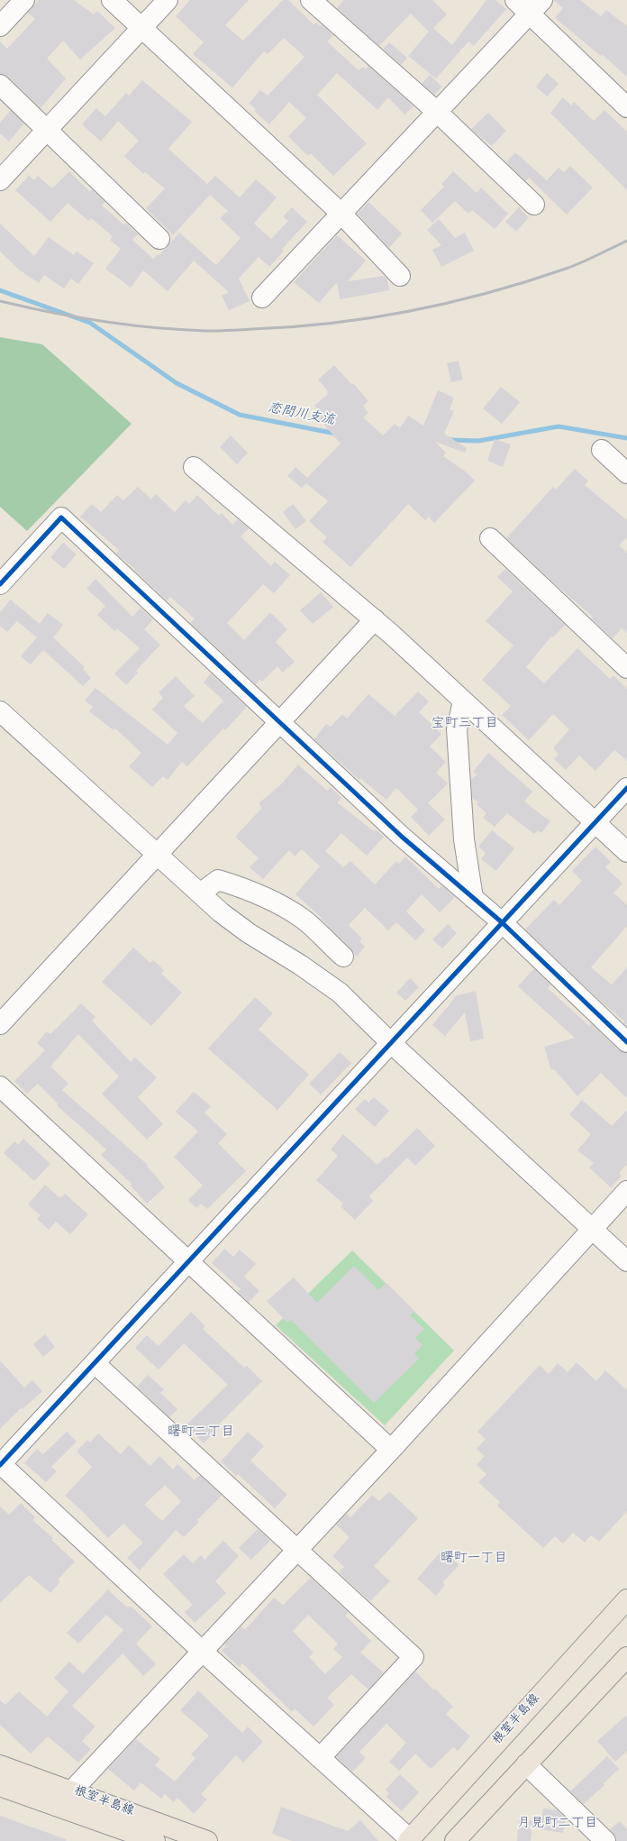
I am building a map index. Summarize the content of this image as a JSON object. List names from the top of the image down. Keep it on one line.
{"streets":{"main road":["根室半島線"]},"districts":["宝町三丁目","曙町二丁目","曙町一丁目","月見町二丁目"],"water":["恋問川支流"]}
